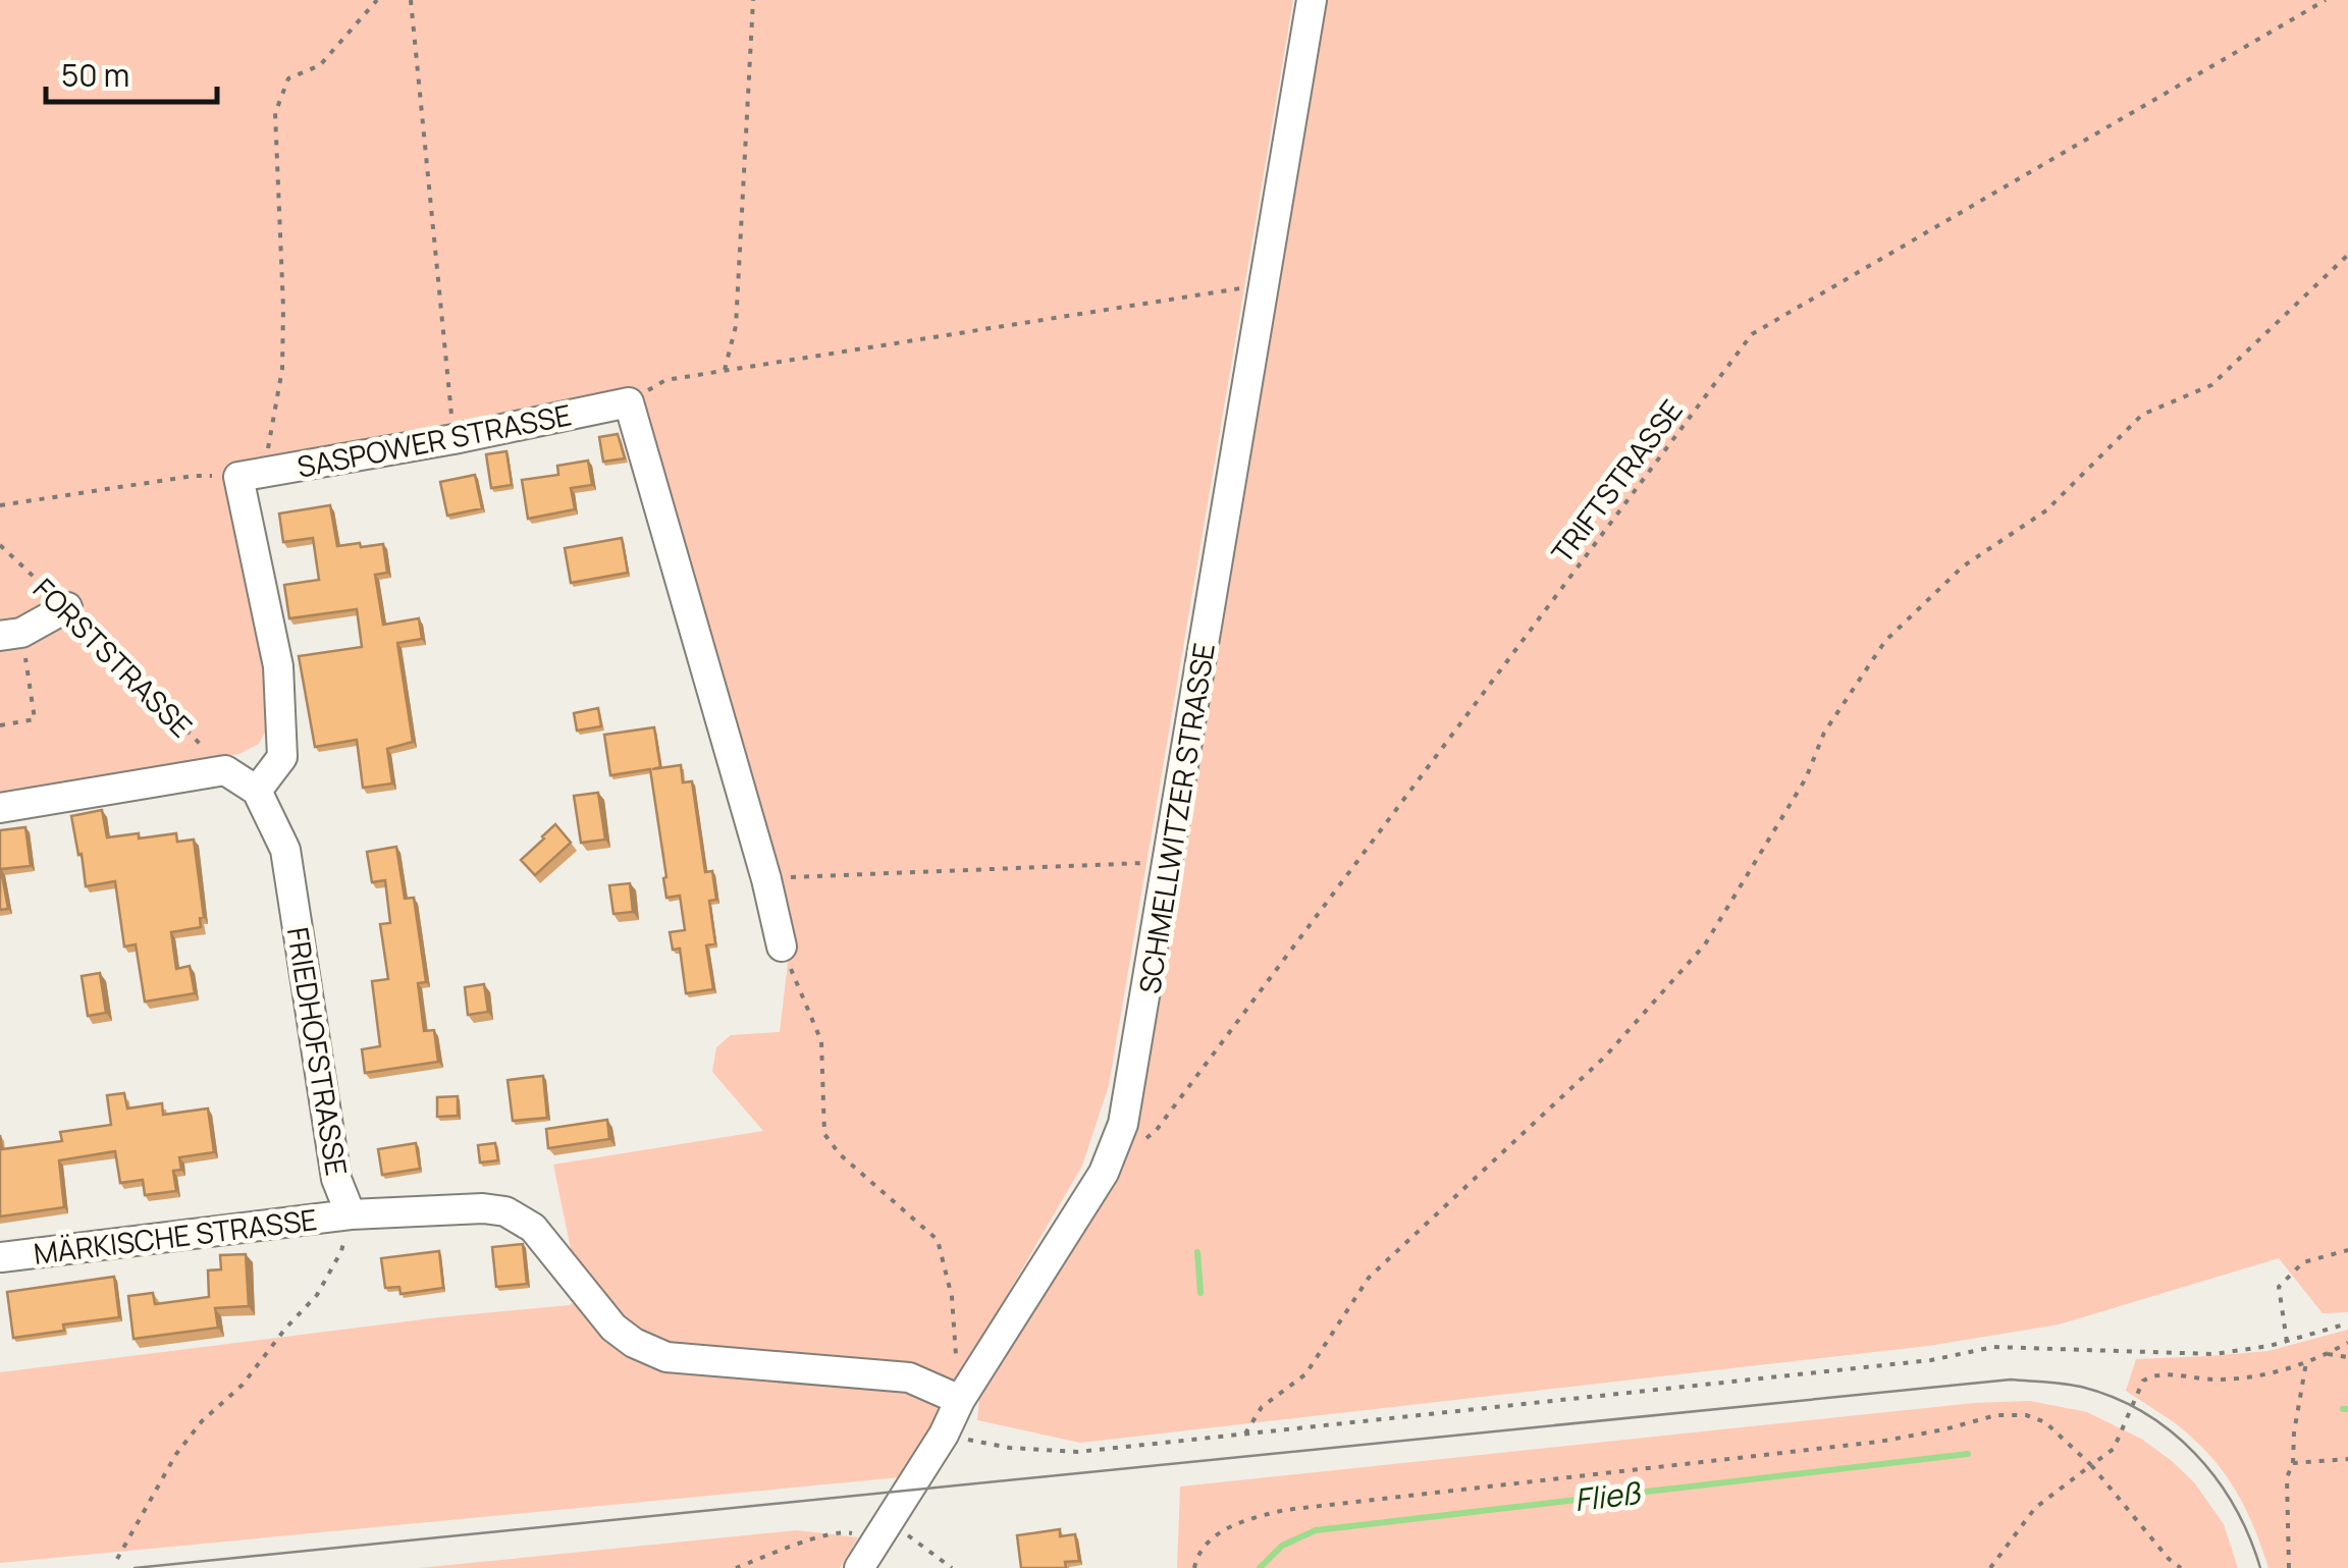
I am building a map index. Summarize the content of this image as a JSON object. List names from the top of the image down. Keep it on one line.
{"streets":{"street":["SASPOWER STRASSE","FORSTSTRASSE","SCHMELLWITZER STRASSE","FRIEDHOFSTRASSE","MÄRKISCHE STRASSE"],"path":["TRIFTSTRASSE"]},"crossings":[["SCHMELLWITZER STRASSE","FRIEDHOFSTRASSE"],["FRIEDHOFSTRASSE","MÄRKISCHE STRASSE"]],"water":["Fließ"],"scale_bar":"50 m"}
